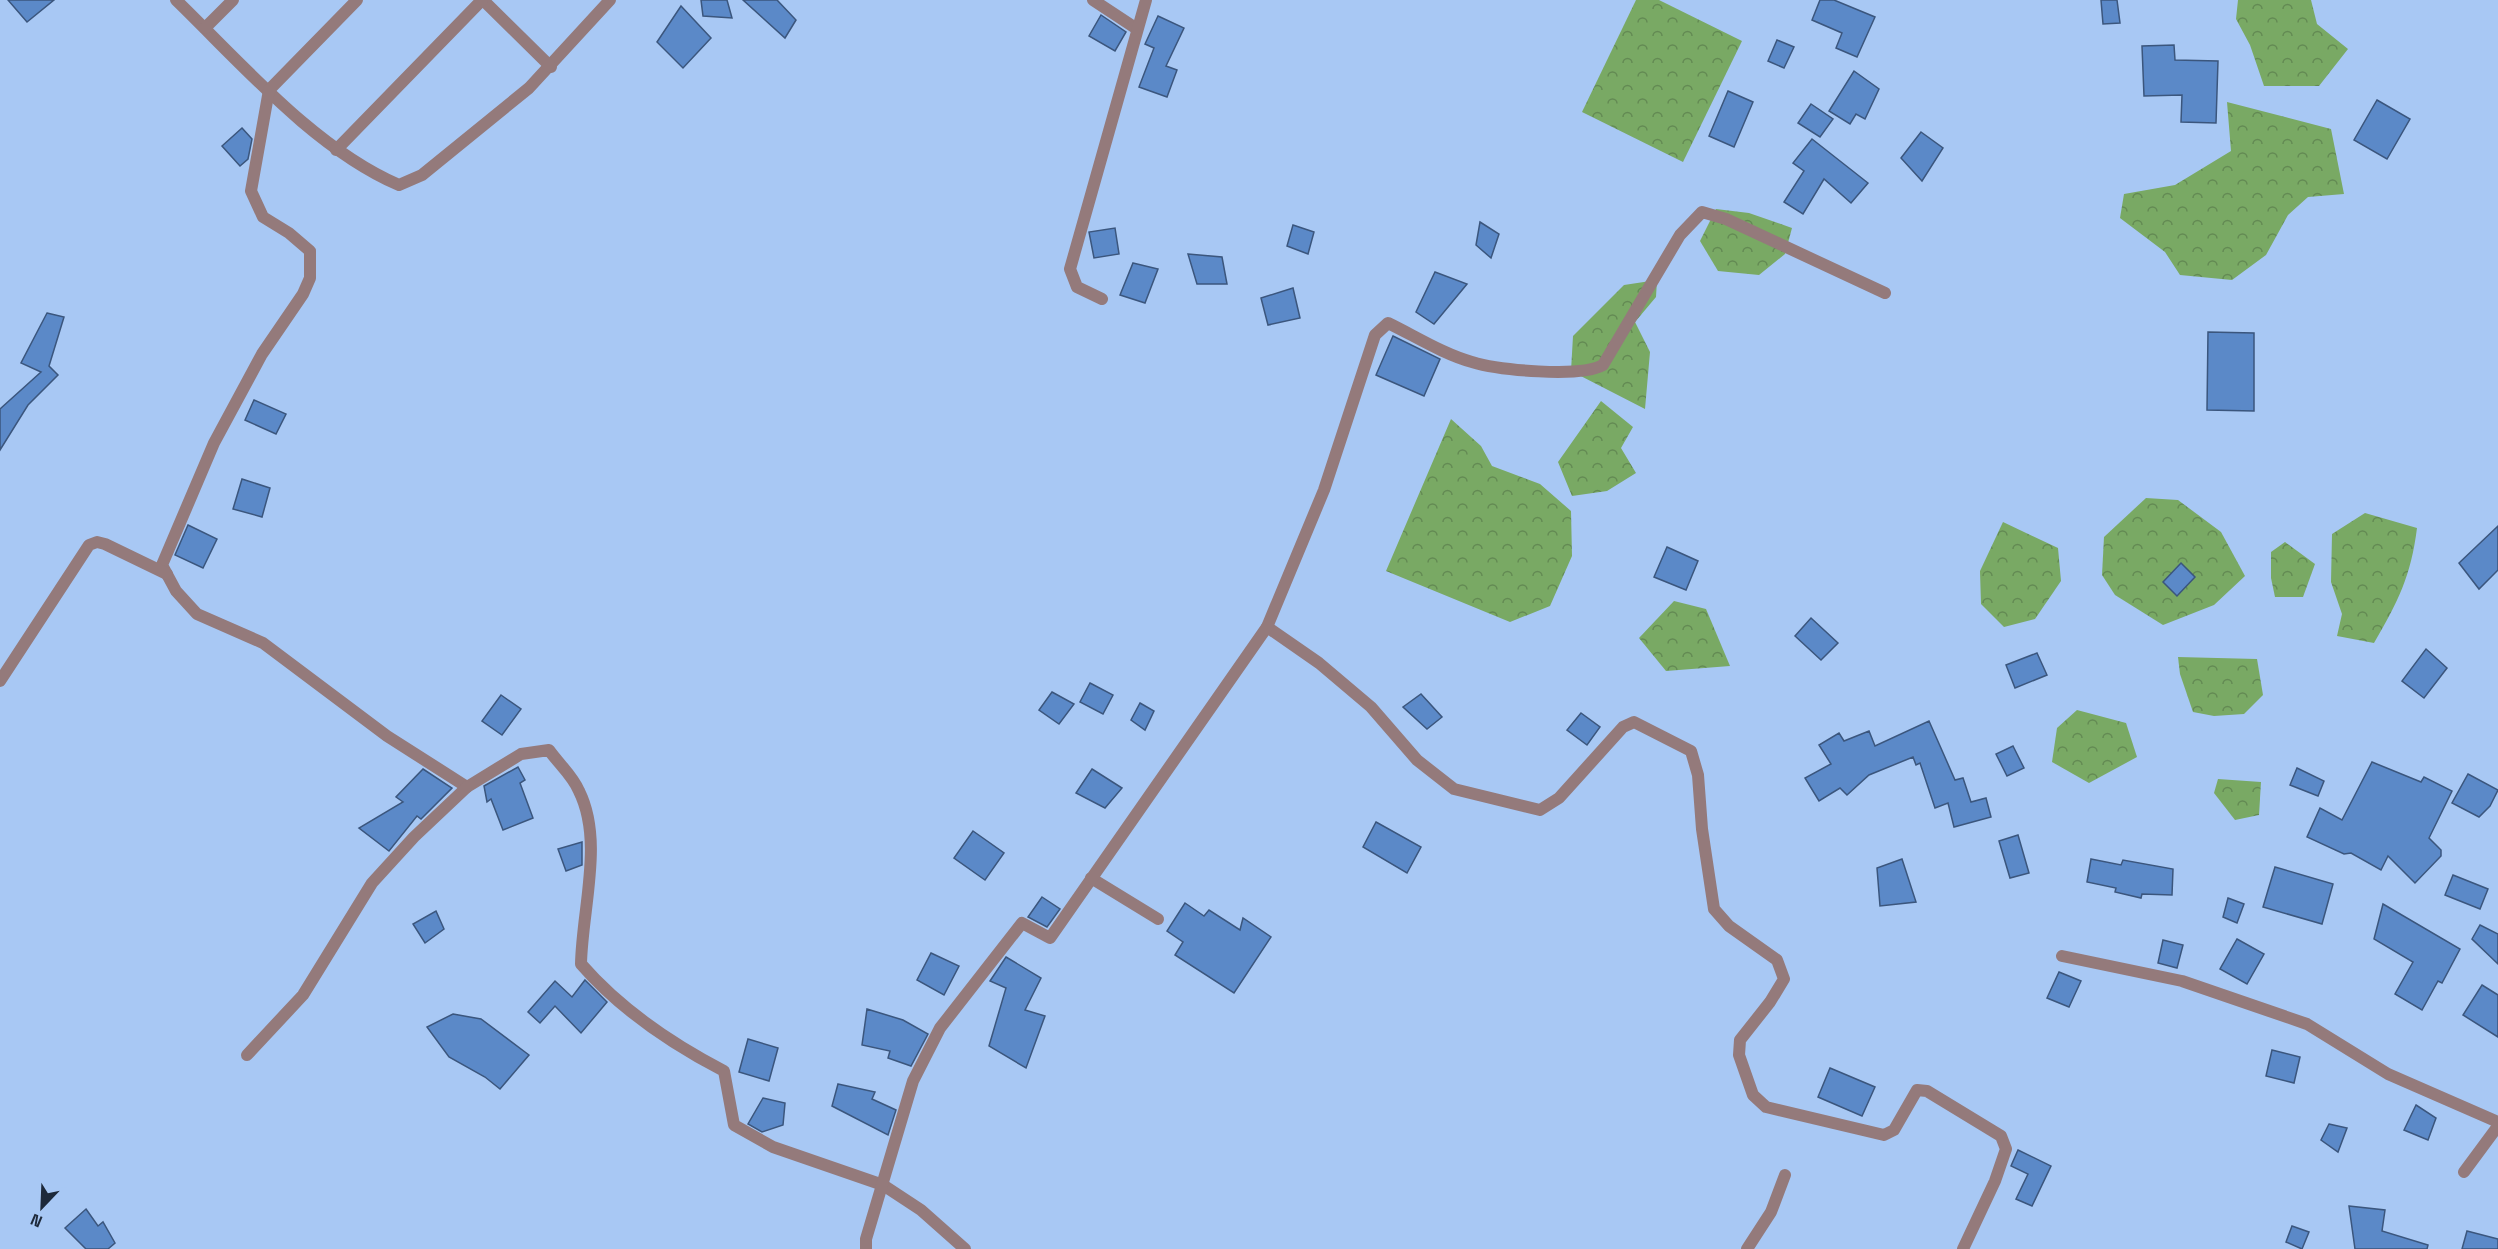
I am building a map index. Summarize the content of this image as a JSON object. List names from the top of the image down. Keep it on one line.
{"north":"bottom left"}
